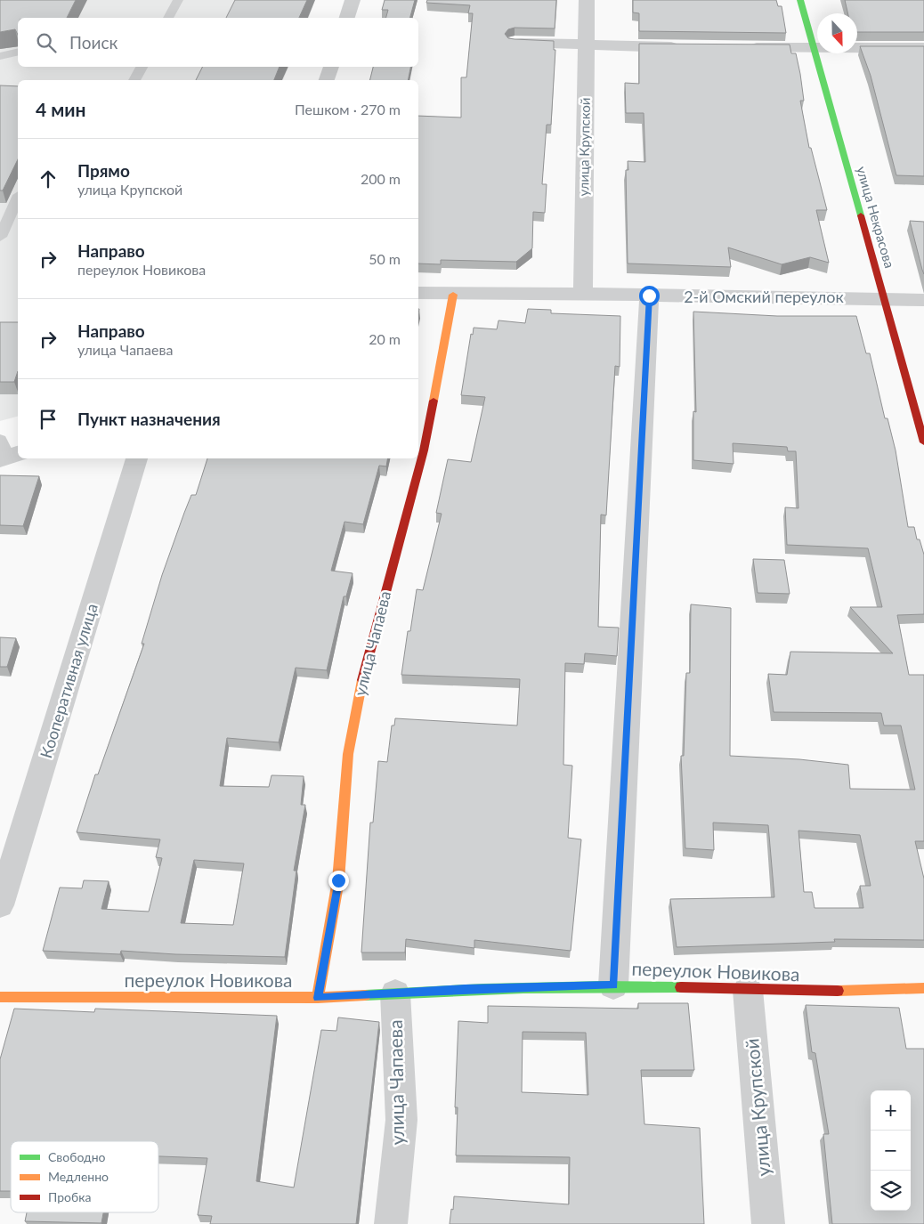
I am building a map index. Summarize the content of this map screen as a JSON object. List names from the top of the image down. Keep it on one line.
{"streets":{"street":["улица Крупской","улица Некрасова","2-й Омский переулок","улица Чапаева","Кооперативная улица","переулок Новикова"]},"crossings":[["улица Крупской","2-й Омский переулок"],["улица Крупской","переулок Новикова"],["улица Некрасова","2-й Омский переулок"],["2-й Омский переулок","улица Чапаева"],["улица Чапаева","переулок Новикова"]],"legend":["Свободно","Медленно","Пробка"],"north":"bottom","page":{"search":"Поиск","heading":["4 мин","Пешком · 270 m"],"list":[["Прямо","улица Крупской","200 m"],["Направо","переулок Новикова","50 m"],["Направо","улица Чапаева","20 m"],"Пункт назначения"],"map_buttons":["+","−"]}}
